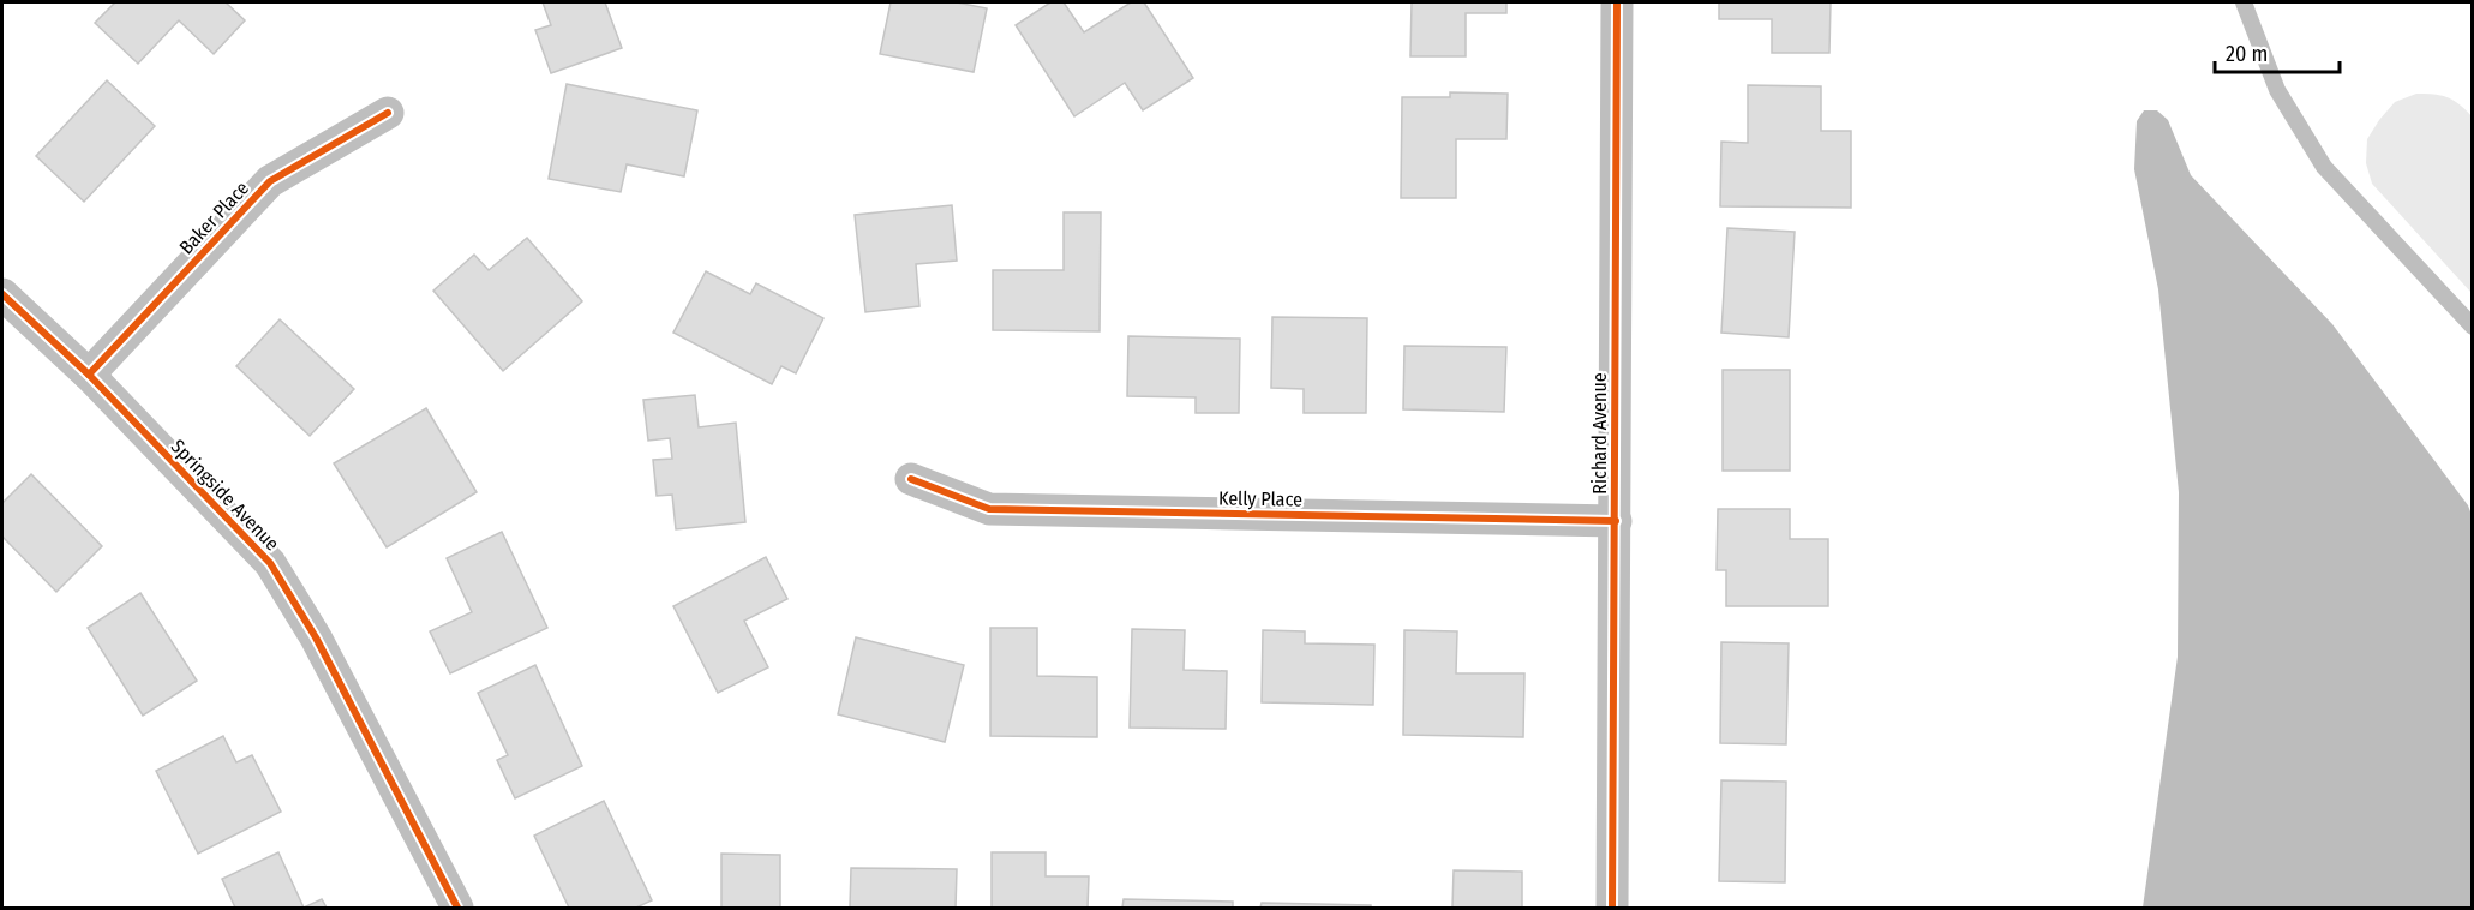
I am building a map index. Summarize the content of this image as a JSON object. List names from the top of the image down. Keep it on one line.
{"streets":{"street":["Baker Place","Richard Avenue","Springside Avenue","Kelly Place"]},"crossings":[["Baker Place","Springside Avenue"],["Richard Avenue","Kelly Place"]],"scale_bar":"20 m"}
